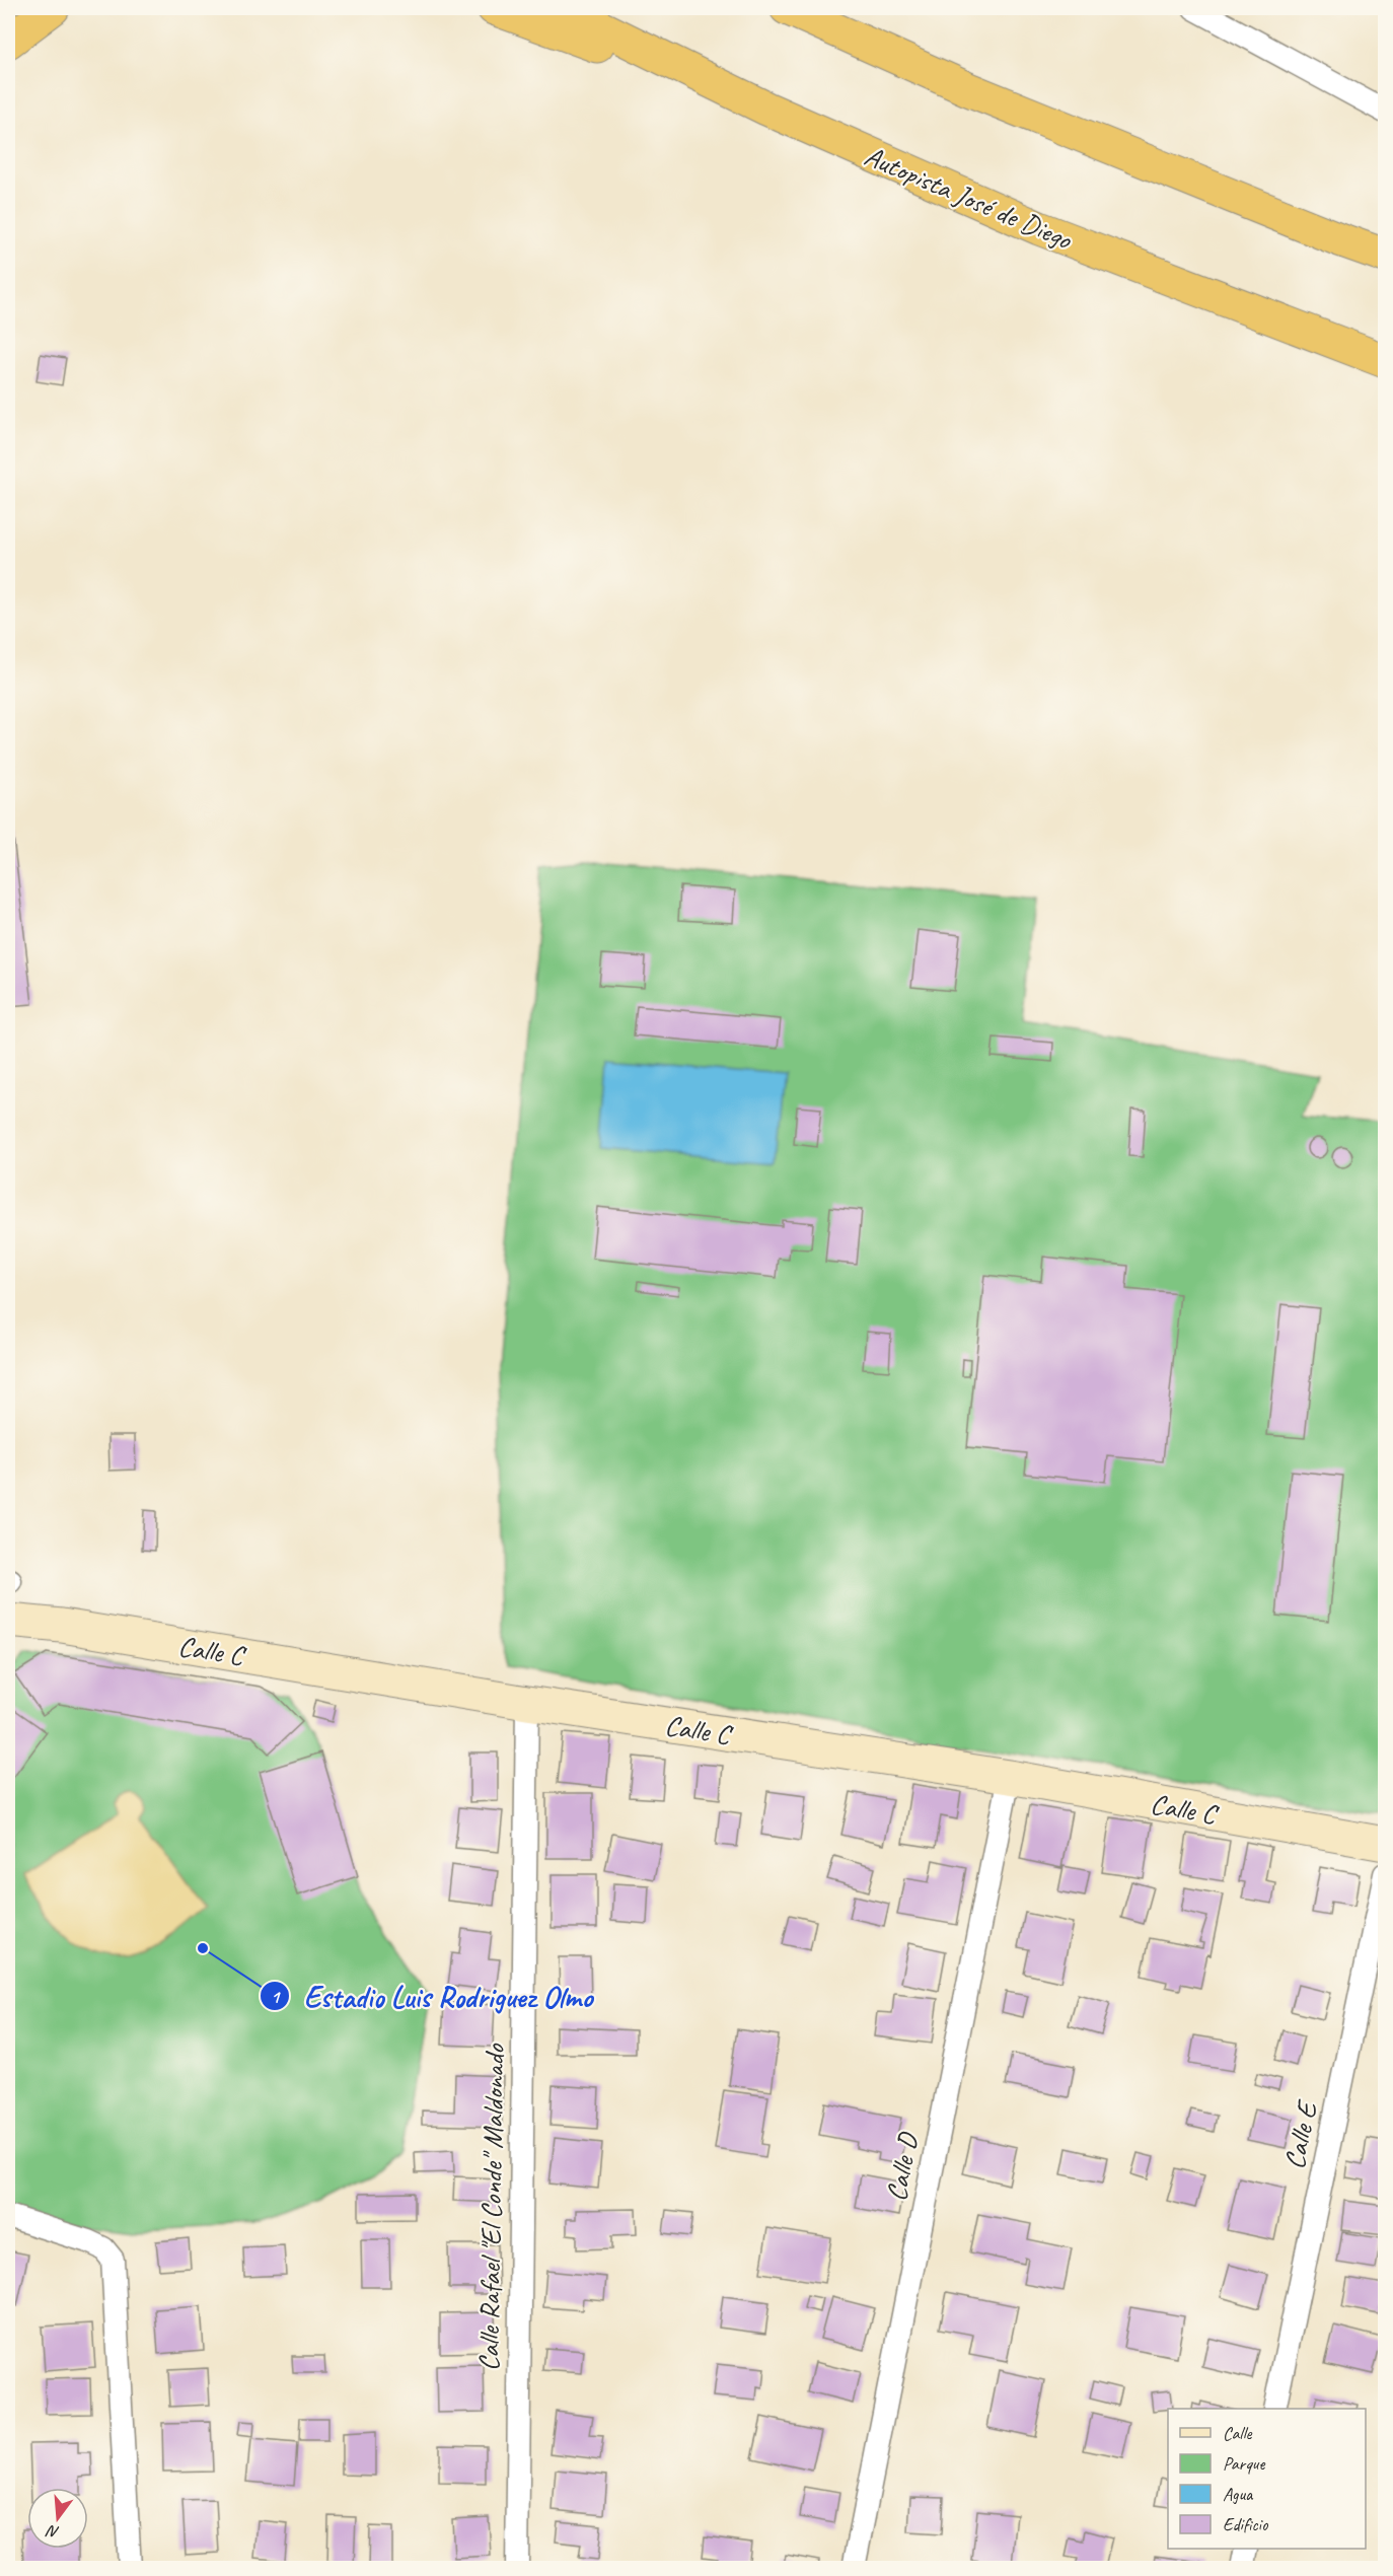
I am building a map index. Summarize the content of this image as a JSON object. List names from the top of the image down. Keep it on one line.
{"streets":{"highway":["Autopista José de Diego"],"street":["Calle C","Calle E","Calle D","Calle Rafael \"El Conde\" Maldonado"]},"crossings":[["Calle C","Calle D"],["Calle C","Calle Rafael \"El Conde\" Maldonado"]],"places":["Estadio Luis Rodriguez Olmo"],"legend":["Calle","Parque","Agua","Edificio"],"north":"bottom"}
